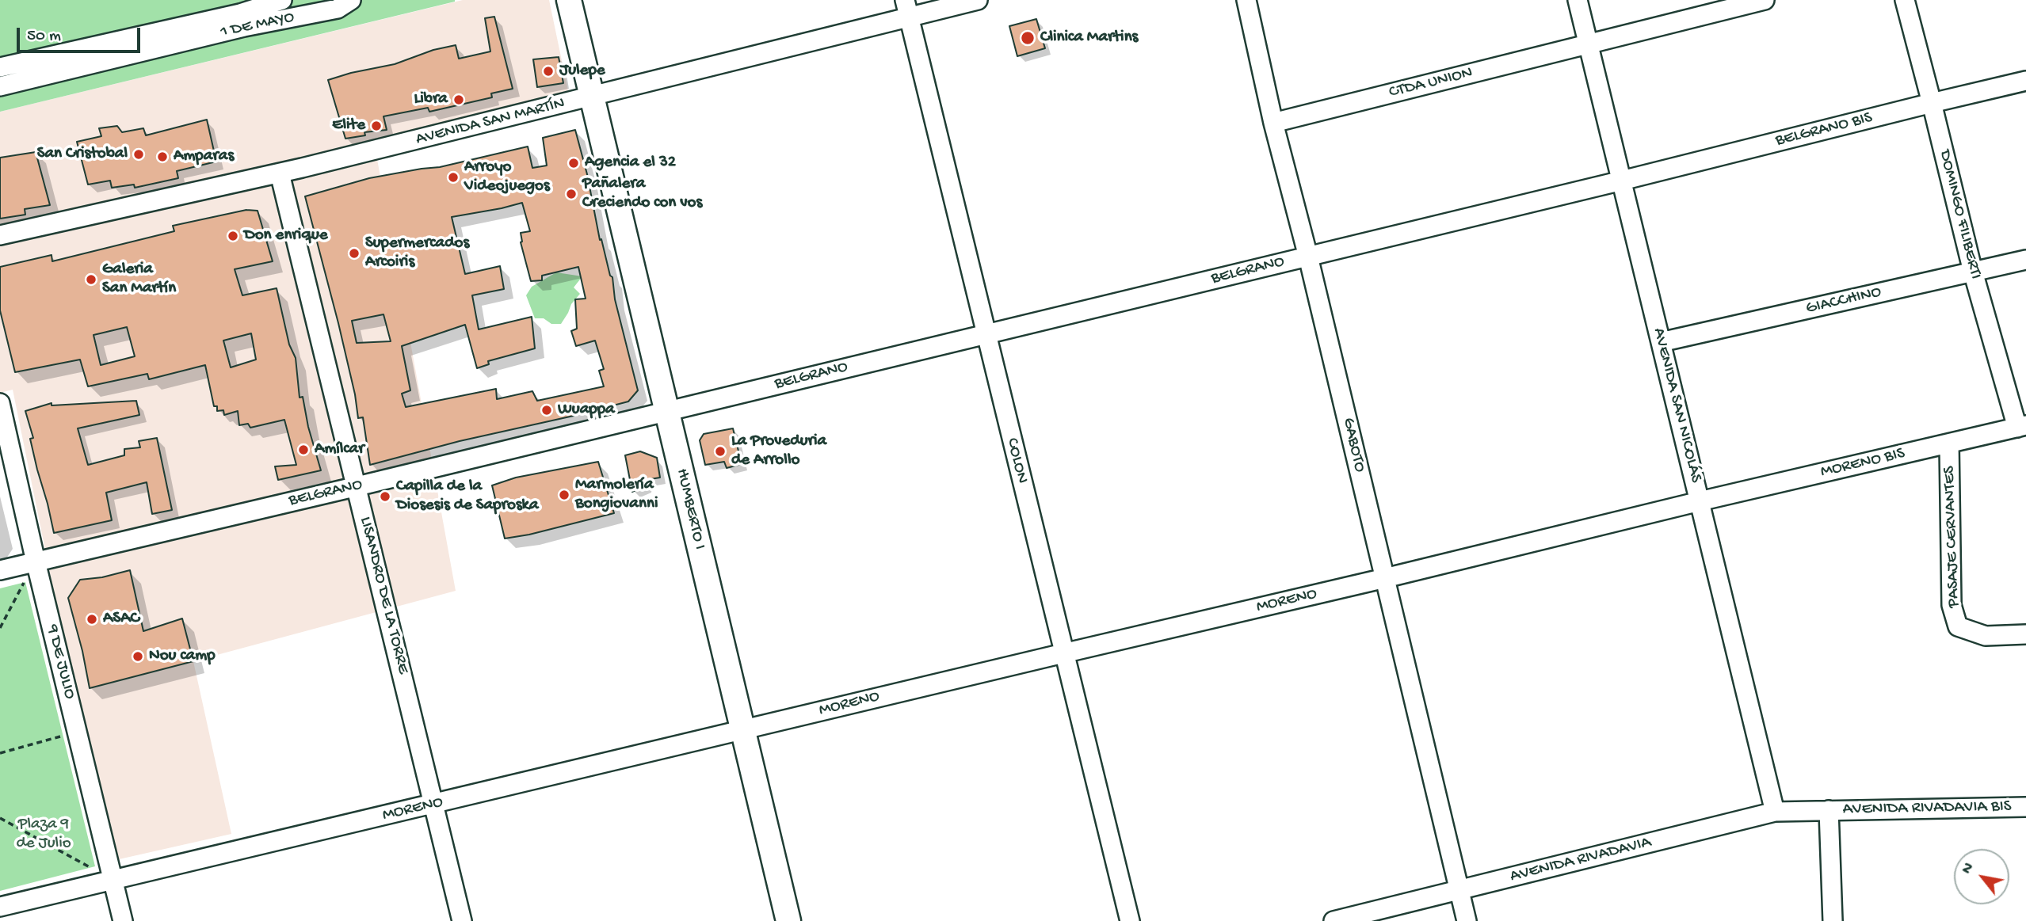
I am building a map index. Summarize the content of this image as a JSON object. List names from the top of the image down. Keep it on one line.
{"streets":{"main road":["HUMBERTO I"],"street":["1 DE MAYO","CTDA UNION","AVENIDA SAN MARTÍN","BELGRANO BIS","DOMINGO FILIBERTI","BELGRANO","GIACCHINO","AVENIDA SAN NICOLÁS","GABOTO","COLON","MORENO BIS","PASAJE CERVANTES","LISANDRO DE LA TORRE","MORENO","9 DE JULIO","AVENIDA RIVADAVIA BIS","AVENIDA RIVADAVIA"]},"crossings":[["CTDA UNION","AVENIDA SAN NICOLÁS"],["CTDA UNION","GABOTO"],["AVENIDA SAN MARTÍN","COLON"],["AVENIDA SAN MARTÍN","HUMBERTO I"],["AVENIDA SAN MARTÍN","LISANDRO DE LA TORRE"],["BELGRANO BIS","DOMINGO FILIBERTI"],["BELGRANO BIS","BELGRANO"],["BELGRANO BIS","AVENIDA SAN NICOLÁS"],["DOMINGO FILIBERTI","GIACCHINO"],["DOMINGO FILIBERTI","MORENO BIS"],["BELGRANO","AVENIDA SAN NICOLÁS"],["BELGRANO","GABOTO"],["BELGRANO","COLON"],["BELGRANO","HUMBERTO I"],["BELGRANO","LISANDRO DE LA TORRE"],["BELGRANO","9 DE JULIO"],["GIACCHINO","AVENIDA SAN NICOLÁS"],["AVENIDA SAN NICOLÁS","MORENO BIS"],["AVENIDA SAN NICOLÁS","MORENO"],["AVENIDA SAN NICOLÁS","AVENIDA RIVADAVIA"],["GABOTO","MORENO"],["GABOTO","AVENIDA RIVADAVIA"],["COLON","MORENO"],["MORENO BIS","PASAJE CERVANTES"],["MORENO BIS","MORENO"],["HUMBERTO I","MORENO"],["LISANDRO DE LA TORRE","MORENO"],["MORENO","9 DE JULIO"],["AVENIDA RIVADAVIA BIS","AVENIDA RIVADAVIA"]],"parks":["Plaza 9 de Julio"],"places":["Clinica Martins","Julepe","Libra","Elite","San Cristobal","Amparas","Agencia el 32","Arroyo Videojuegos","Pañalera Creciendo con vos","Don enrique","Supermercados Arcoiris","Galeria San Martín","Wuappa","Amílcar","La Proveduria de Arrollo","Marmolería Bongiovanni","Capilla de la Diosesis de Saproska","ASAC","Nou camp"],"scale_bar":"50 m","north":"top left"}
